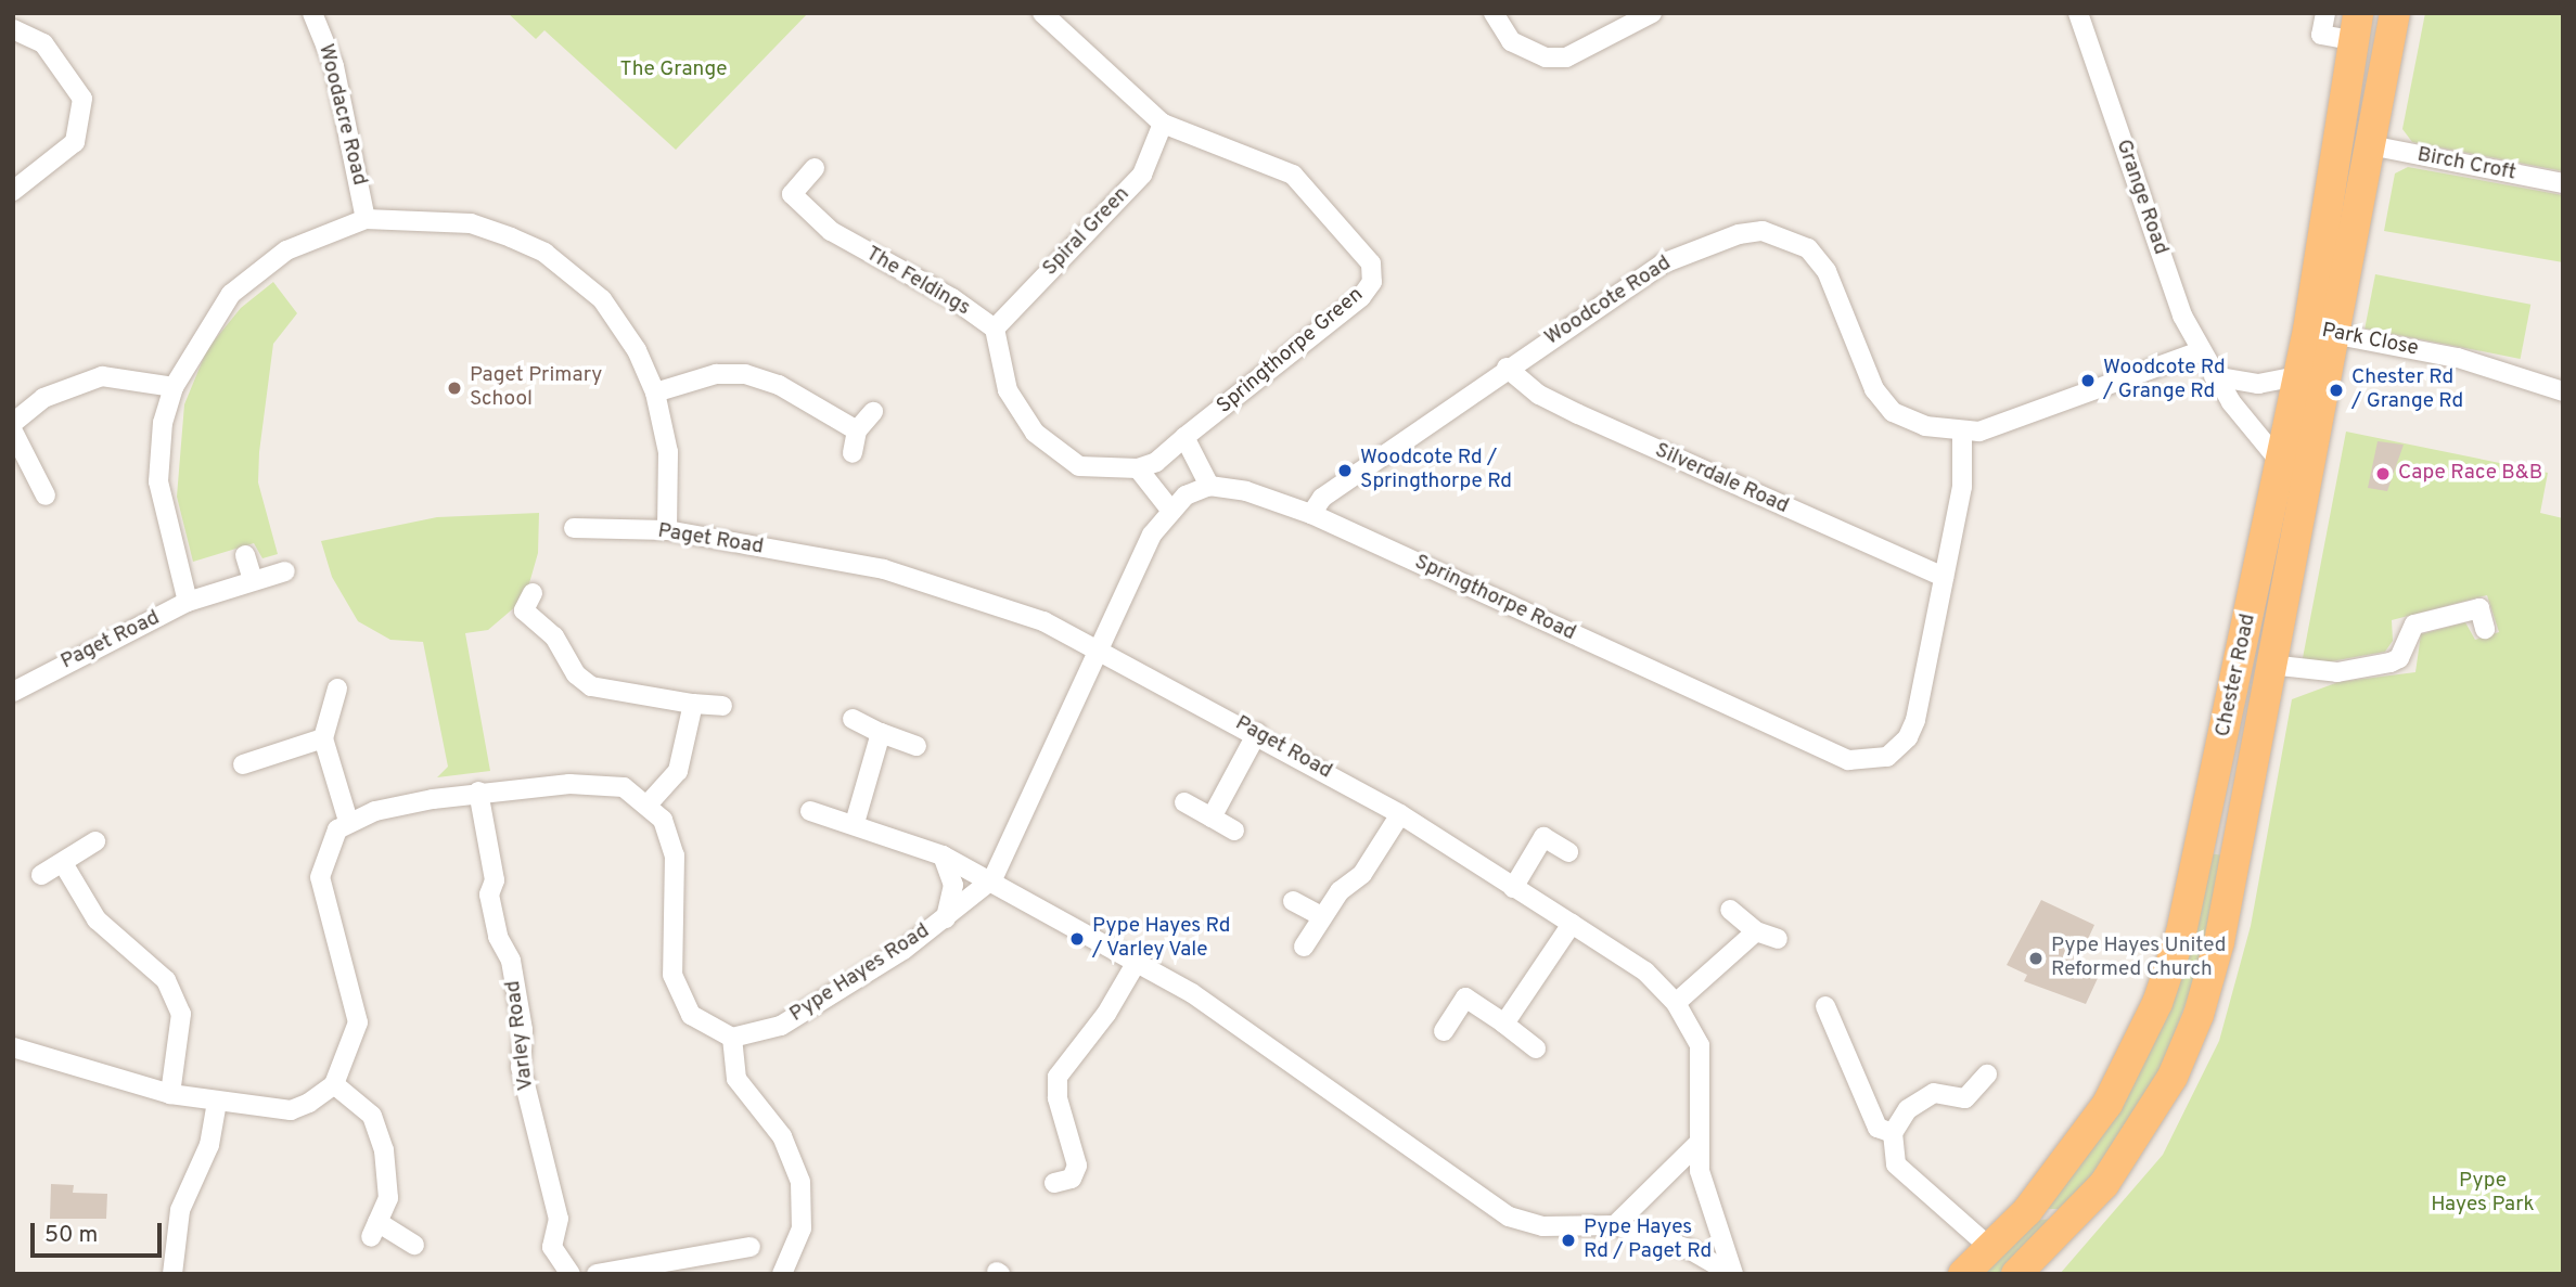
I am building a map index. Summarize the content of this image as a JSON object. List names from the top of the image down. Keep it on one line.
{"streets":{"highway":["Chester Road"],"street":["Woodacre Road","Birch Croft","Grange Road","Spiral Green","The Feldings","Woodcote Road","Park Close","Springthorpe Green","Silverdale Road","Paget Road","Springthorpe Road","Pype Hayes Road","Varley Road"]},"crossings":[["Birch Croft","Chester Road"],["Grange Road","Chester Road"],["Spiral Green","The Feldings"],["Spiral Green","Springthorpe Green"],["Woodcote Road","Silverdale Road"],["Woodcote Road","Springthorpe Road"],["Park Close","Chester Road"],["Silverdale Road","Springthorpe Road"]],"parks":["The Grange","Pype Hayes Park"],"places":["Woodcote Rd / Grange Rd","Paget Primary School","Chester Rd / Grange Rd","Woodcote Rd / Springthorpe Rd","Cape Race B&B","Pype Hayes Rd / Varley Vale","Pype Hayes United Reformed Church","Pype Hayes Rd / Paget Rd"],"scale_bar":"50 m"}
